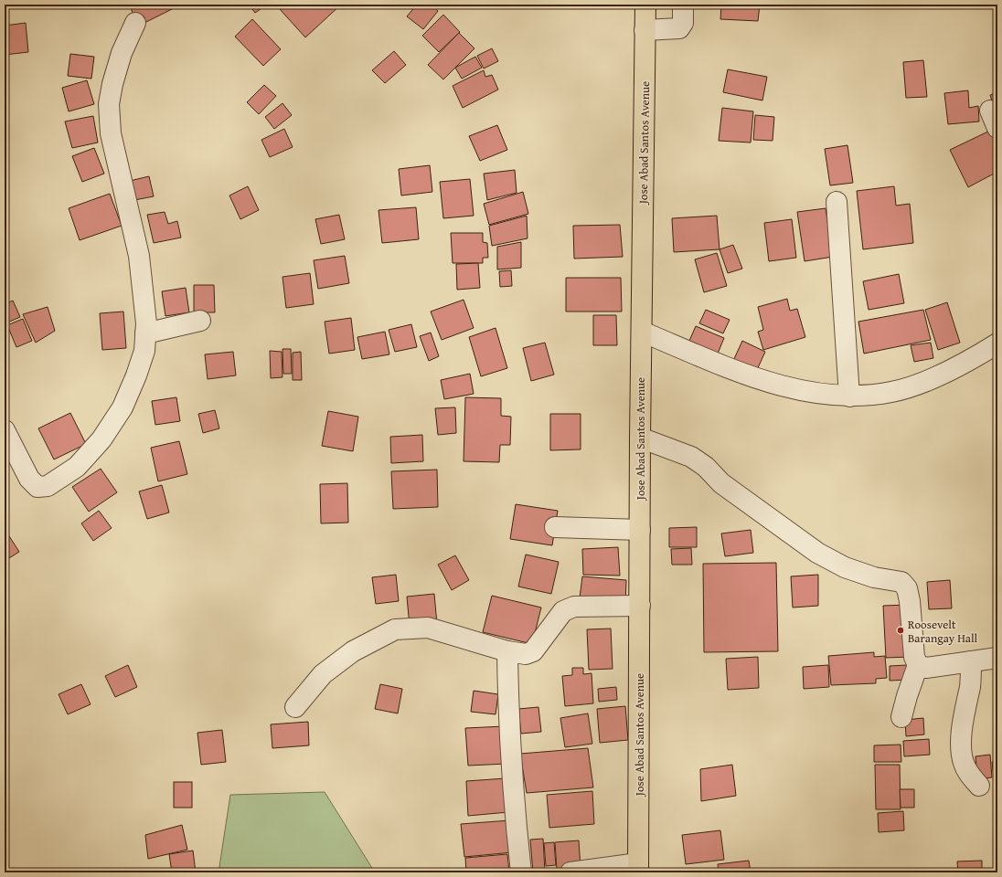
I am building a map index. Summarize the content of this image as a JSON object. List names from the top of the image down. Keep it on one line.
{"streets":{"highway":["Jose Abad Santos Avenue"]},"places":["Roosevelt Barangay Hall"]}
